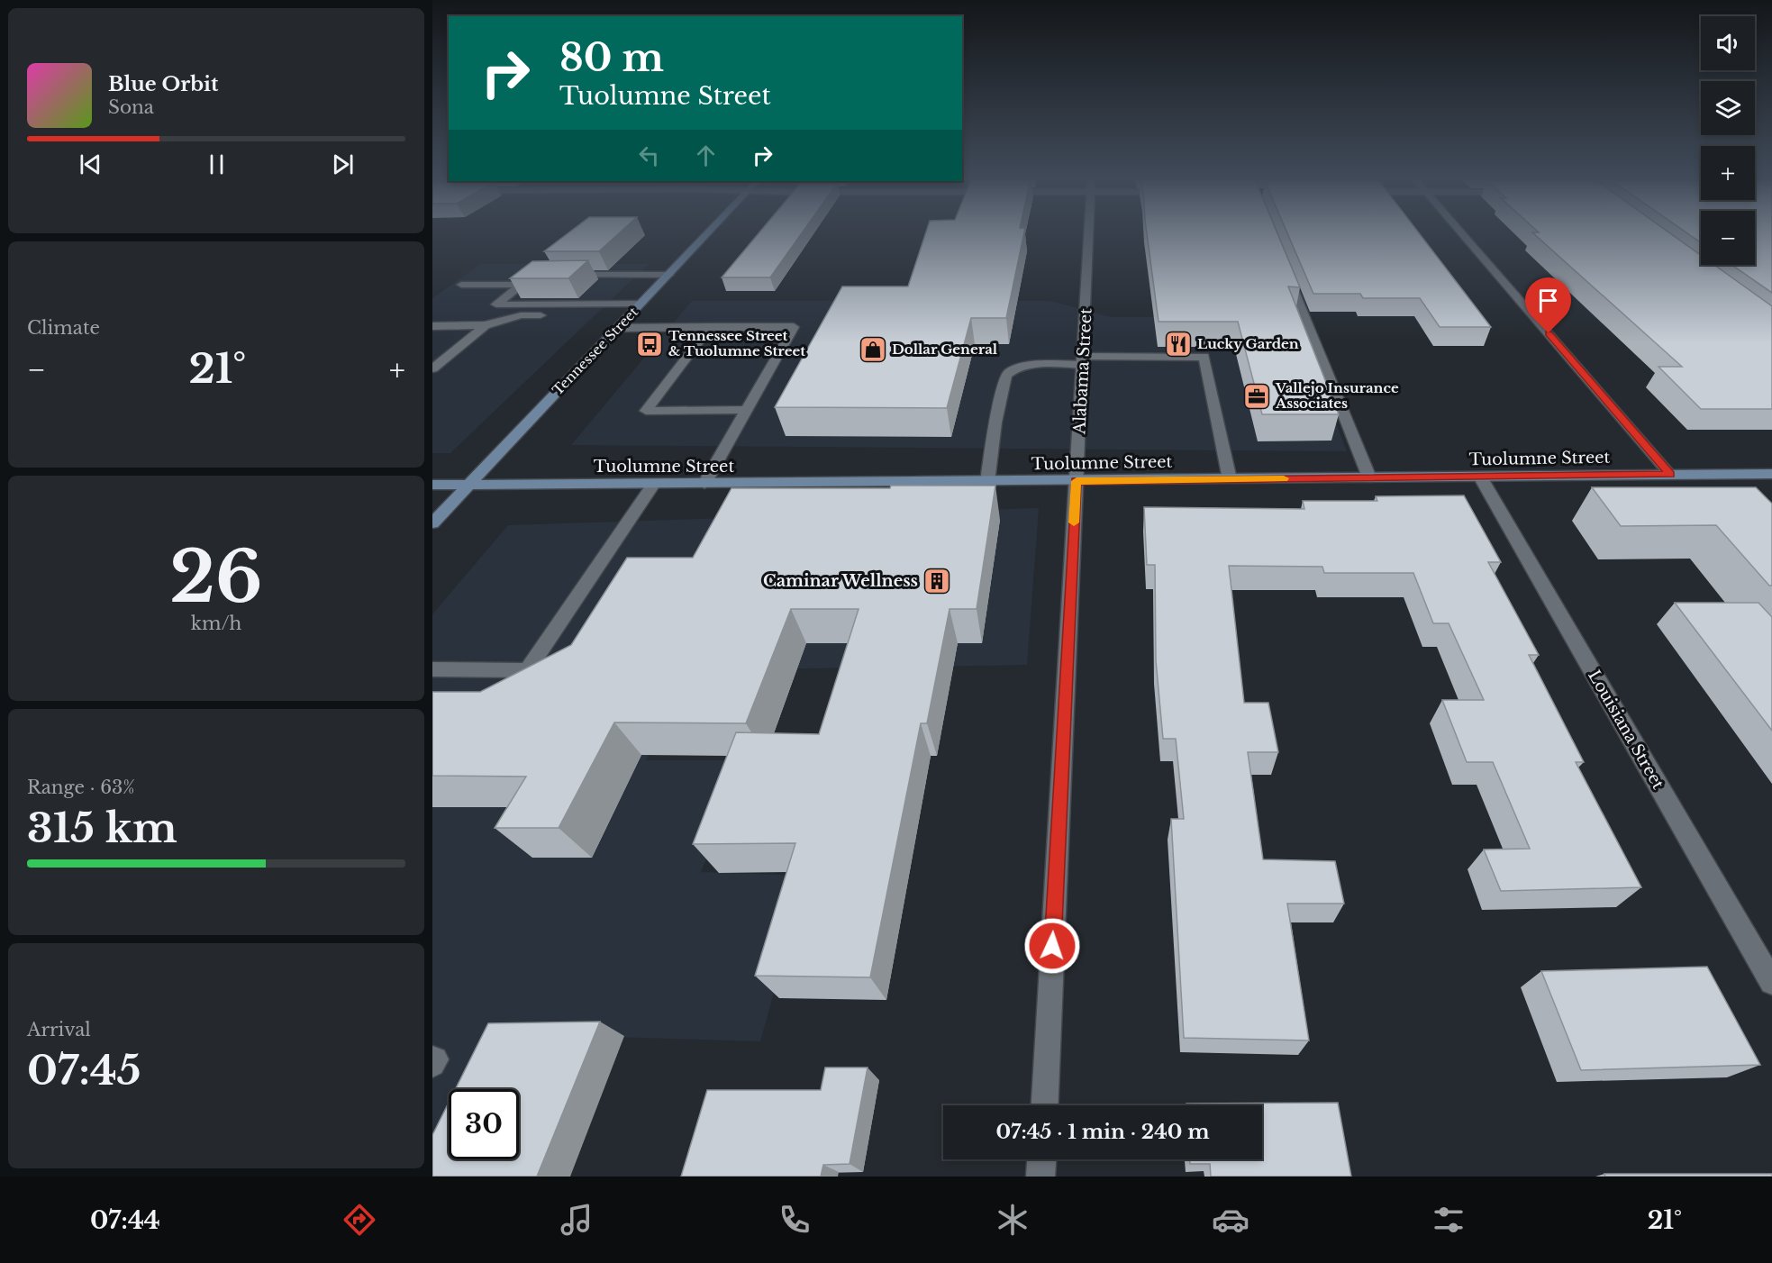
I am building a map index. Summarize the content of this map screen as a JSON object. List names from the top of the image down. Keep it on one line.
{"streets":{"main road":["Tennessee Street","Tuolumne Street"],"street":["Alabama Street","Louisiana Street"]},"crossings":[["Tennessee Street","Tuolumne Street"],["Alabama Street","Tuolumne Street"],["Tuolumne Street","Louisiana Street"]],"places":{"bus stop":["Tennessee Street & Tuolumne Street"],"restaurant":["Lucky Garden"],"shop":["Dollar General"],"office":["Vallejo Insurance Associates"],"building":["Caminar Wellness"]},"page":{"map_buttons":["+","−"],"turn":["80 m","Tuolumne Street"],"song":["Blue Orbit","Sona"],"tile":["Climate",["26","km/h"],["Range · 63%","315 km"],["Arrival","07:45"]],"heat":["−","21°","+"],"limit":"30","trip":"07:45 · 1 min · 240 m","tabs":["07:44","21°"]}}
